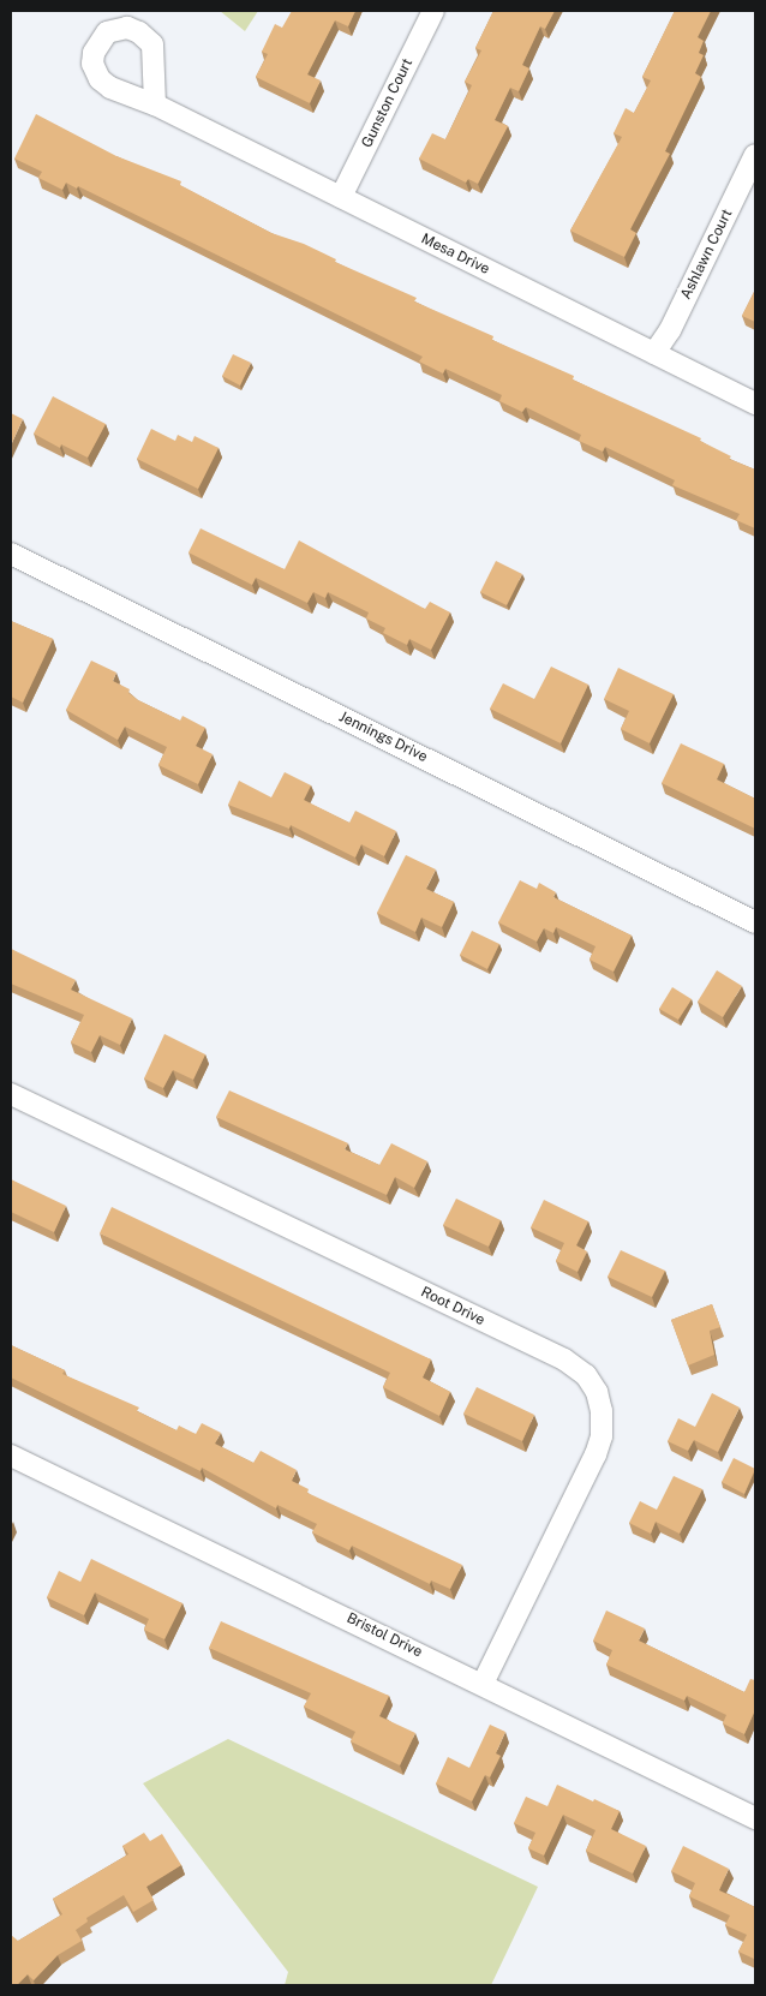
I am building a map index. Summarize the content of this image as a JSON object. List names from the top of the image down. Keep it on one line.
{"streets":{"street":["Gunston Court","Mesa Drive","Ashlawn Court","Jennings Drive","Root Drive","Bristol Drive"]},"crossings":[["Gunston Court","Mesa Drive"],["Mesa Drive","Ashlawn Court"],["Root Drive","Bristol Drive"]]}
